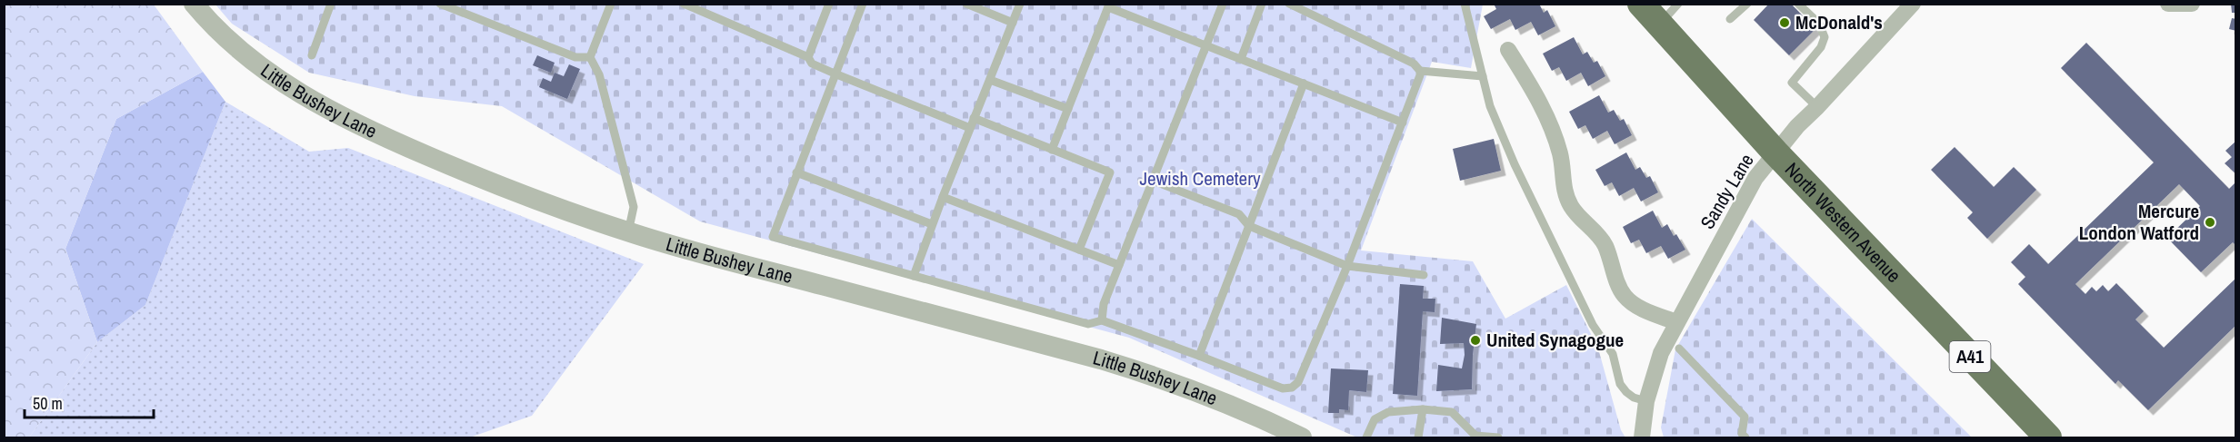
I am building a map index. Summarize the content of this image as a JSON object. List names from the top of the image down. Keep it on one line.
{"streets":{"highway":["North Western Avenue","A41"],"street":["Little Bushey Lane","Sandy Lane"]},"crossings":[["Sandy Lane","North Western Avenue"]],"parks":["Jewish Cemetery"],"places":["McDonald's","Mercure London Watford","United Synagogue"],"scale_bar":"50 m"}
